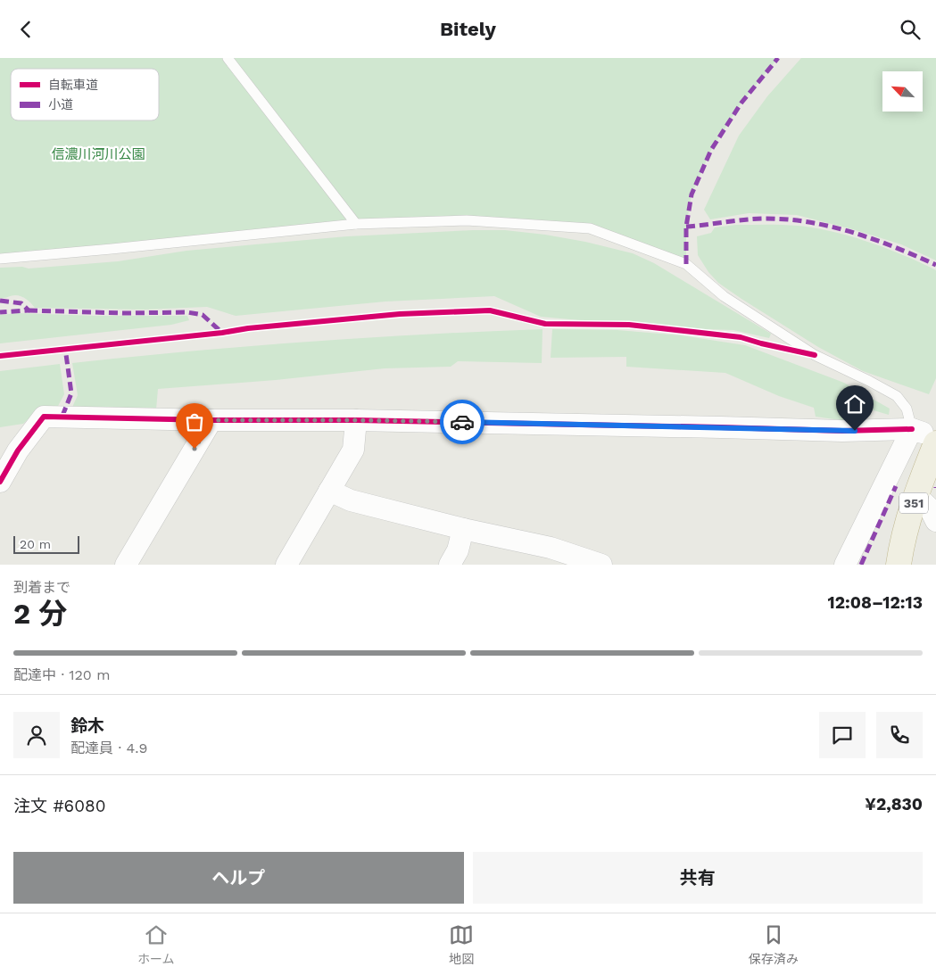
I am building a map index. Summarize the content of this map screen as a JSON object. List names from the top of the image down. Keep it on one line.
{"streets":{"highway":["351"]},"parks":["信濃川河川公園"],"legend":["自転車道","小道"],"scale_bar":"20 m","north":"top left","page":{"header":"Bitely","scale":"20 m","heading":["2 分","到着まで","12:08–12:13"],"panel":["鈴木","配達員 · 4.9","注文 #6080","¥2,830"],"bar":"配達中 · 120 m","buttons":["ヘルプ","共有"],"tabs":["ホーム","地図","保存済み"]}}
